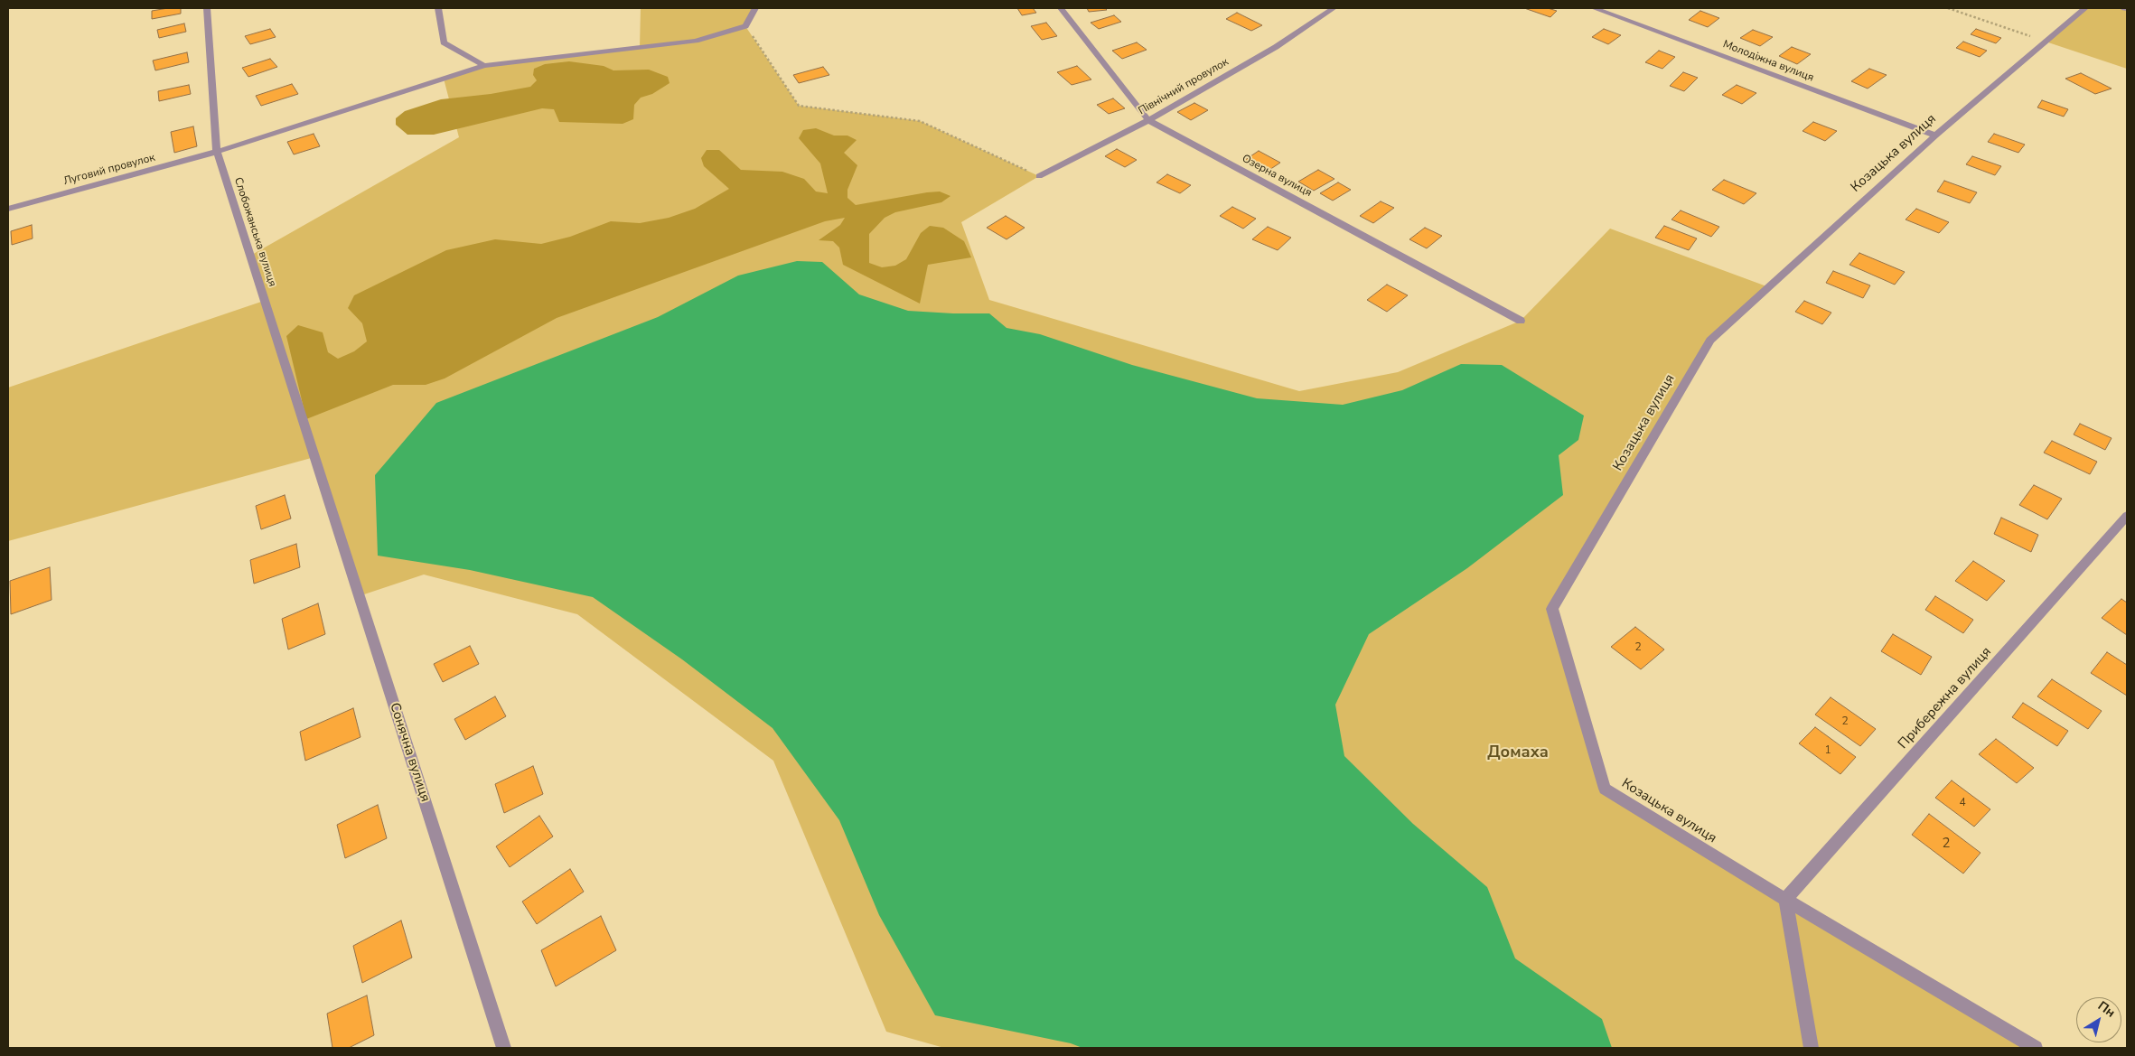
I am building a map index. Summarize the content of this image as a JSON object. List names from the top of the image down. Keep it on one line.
{"streets":{"street":["Молодіжна вулиця","Північний провулок","Козацька вулиця","Луговий провулок","Озерна вулиця","Слобожанська вулиця","Прибережна вулиця","Сонячна вулиця"]},"crossings":[["Молодіжна вулиця","Козацька вулиця"],["Північний провулок","Озерна вулиця"],["Козацька вулиця","Прибережна вулиця"],["Луговий провулок","Слобожанська вулиця"],["Слобожанська вулиця","Сонячна вулиця"]],"districts":["Домаха"],"house_numbers":["2","2","1","4","2"],"north":"top right"}
